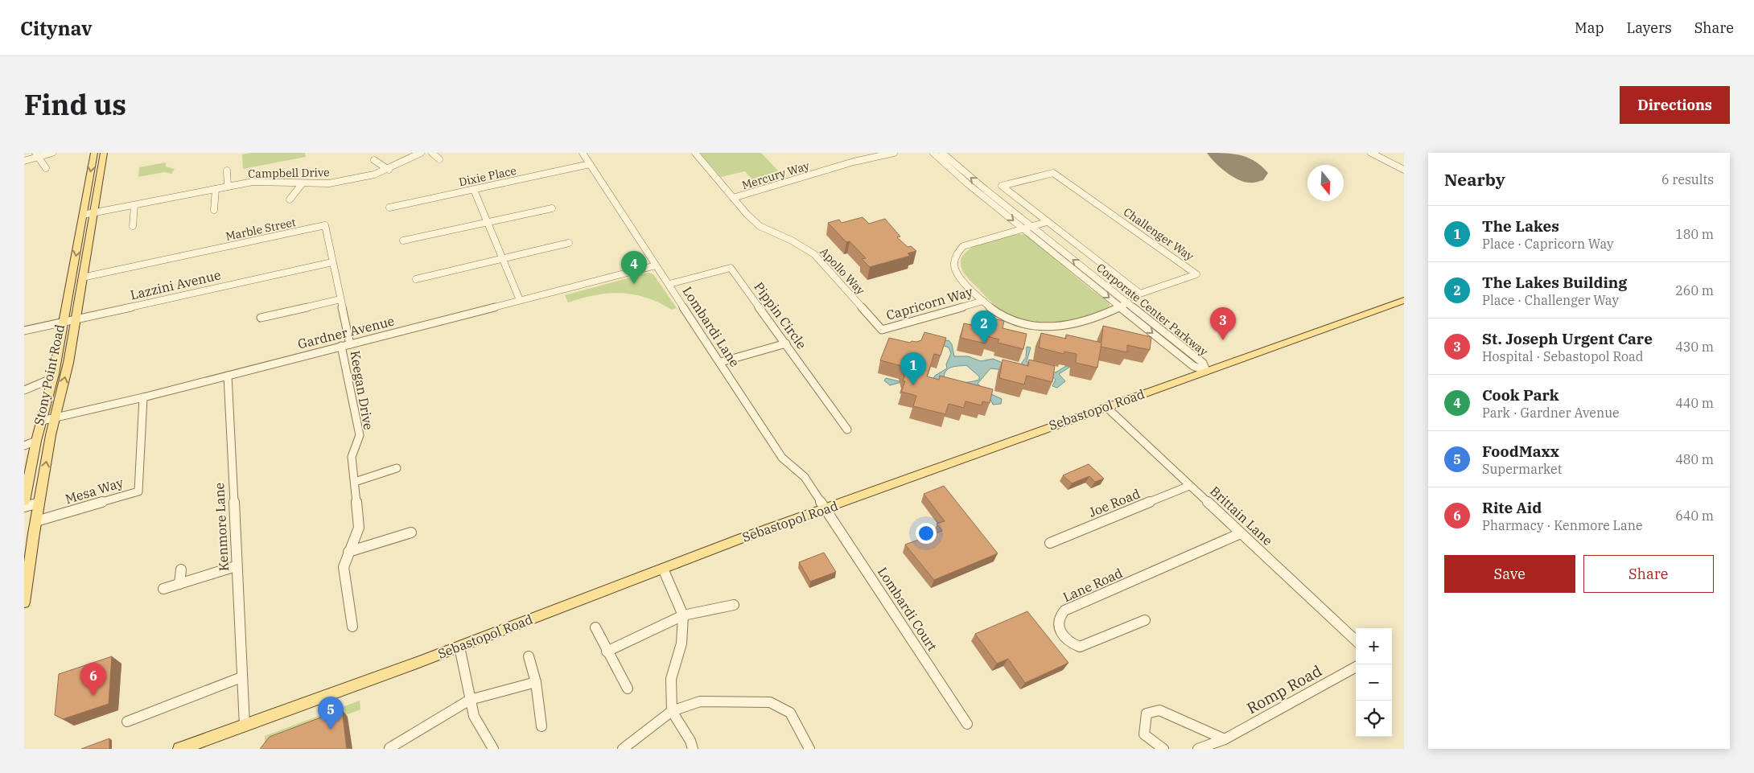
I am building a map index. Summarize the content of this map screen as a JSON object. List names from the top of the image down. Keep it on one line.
{"streets":{"main road":["Stony Point Road","Sebastopol Road"],"street":["Campbell Drive","Mercury Way","Dixie Place","Marble Street","Challenger Way","Apollo Way","Lazzini Avenue","Capricorn Way","Corporate Center Parkway","Pippin Circle","Lombardi Lane","Gardner Avenue","Keegan Drive","Mesa Way","Joe Road","Brittain Lane","Kenmore Lane","Lane Road","Lombardi Court","Romp Road"]},"crossings":[["Campbell Drive","Stony Point Road"],["Mercury Way","Apollo Way"],["Dixie Place","Lombardi Lane"],["Marble Street","Lazzini Avenue"],["Marble Street","Gardner Avenue"],["Marble Street","Stony Point Road"],["Marble Street","Keegan Drive"],["Apollo Way","Capricorn Way"],["Lazzini Avenue","Stony Point Road"],["Corporate Center Parkway","Sebastopol Road"],["Pippin Circle","Lombardi Lane"],["Lombardi Lane","Gardner Avenue"],["Lombardi Lane","Sebastopol Road"],["Lombardi Lane","Lombardi Court"],["Gardner Avenue","Stony Point Road"],["Gardner Avenue","Keegan Drive"],["Gardner Avenue","Mesa Way"],["Gardner Avenue","Kenmore Lane"],["Stony Point Road","Mesa Way"],["Sebastopol Road","Brittain Lane"],["Sebastopol Road","Kenmore Lane"],["Sebastopol Road","Lombardi Court"],["Joe Road","Brittain Lane"],["Brittain Lane","Lane Road"]],"north":"bottom","page":{"header":"Citynav","nav":["Map","Layers","Share"],"title":"Find us","buttons":["Directions",["Save","Share"]],"heading":["Nearby","6 results"],"list":[{"mark":"1","name":"The Lakes","note":"Place · Capricorn Way","value":"180 m"},{"mark":"2","name":"The Lakes Building","note":"Place · Challenger Way","value":"260 m"},{"mark":"3","name":"St. Joseph Urgent Care","note":"Hospital · Sebastopol Road","value":"430 m"},{"mark":"4","name":"Cook Park","note":"Park · Gardner Avenue","value":"440 m"},{"mark":"5","name":"FoodMaxx","note":"Supermarket","value":"480 m"},{"mark":"6","name":"Rite Aid","note":"Pharmacy · Kenmore Lane","value":"640 m"}],"pins":["4","3","2","1","6","5"],"map_buttons":["+","−"]}}
